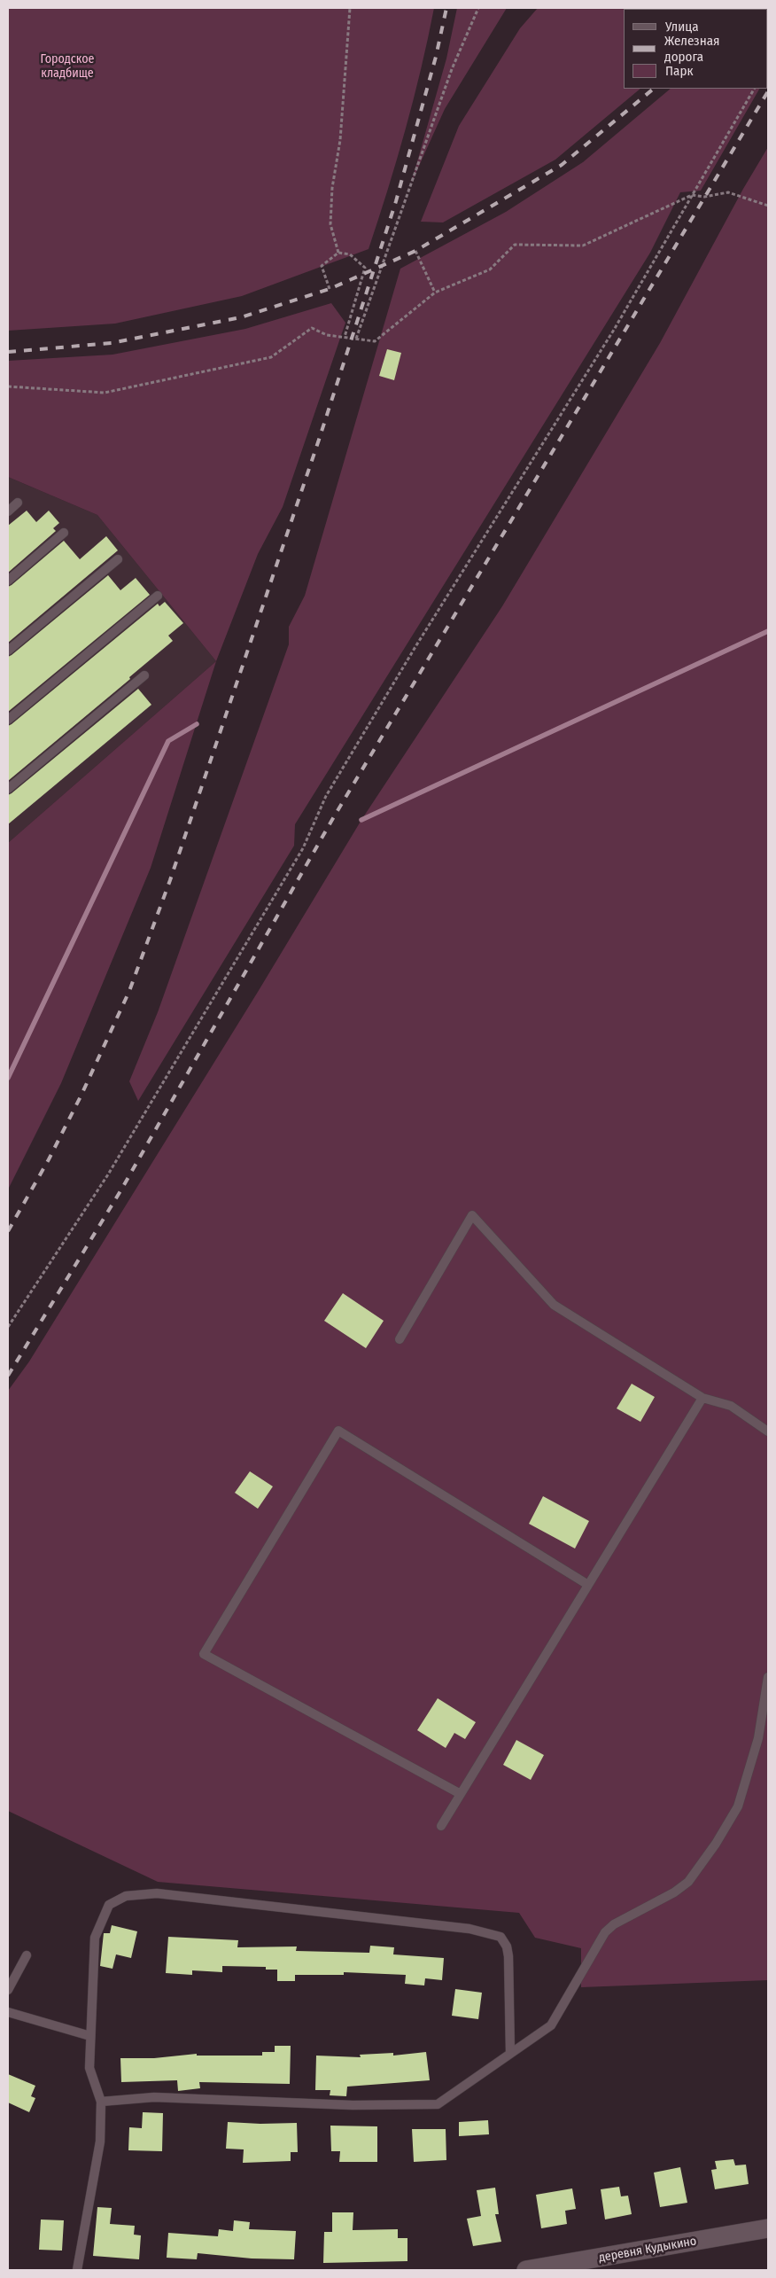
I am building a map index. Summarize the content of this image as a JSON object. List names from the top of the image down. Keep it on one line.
{"streets":{"street":["деревня Кудыкино"]},"parks":["Городское кладбище"],"legend":["Улица","Железная дорога","Парк"]}
